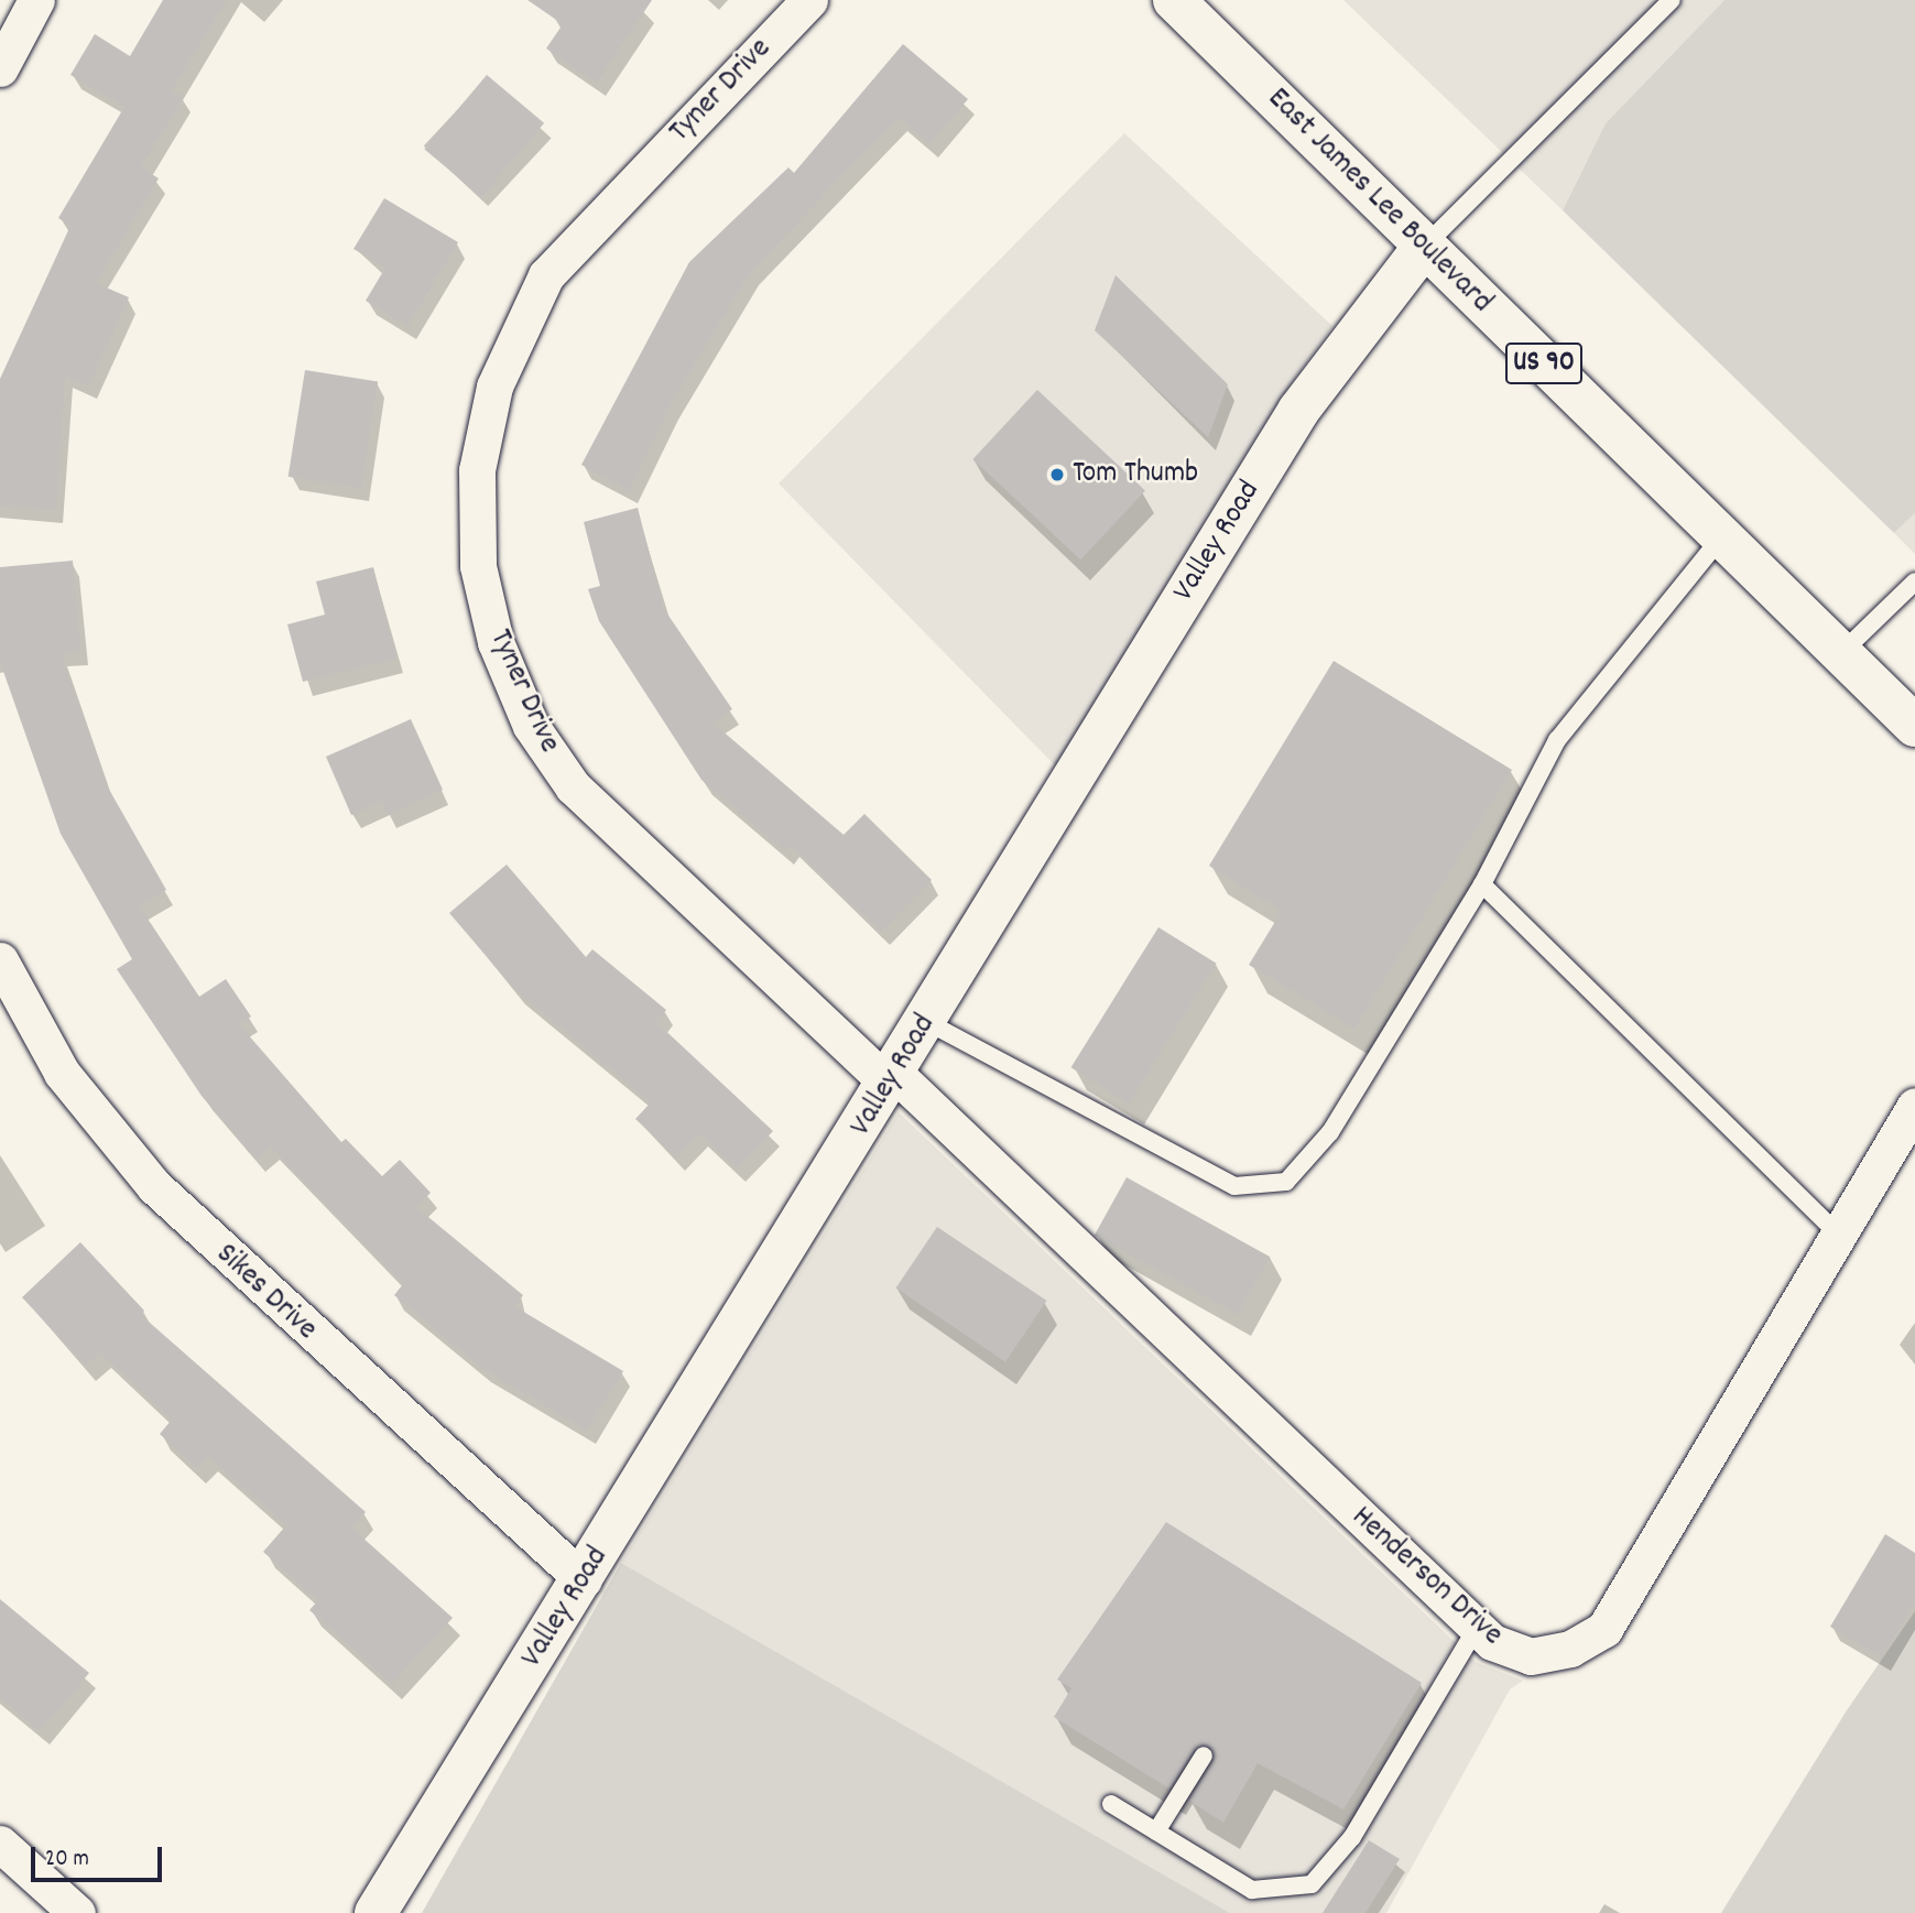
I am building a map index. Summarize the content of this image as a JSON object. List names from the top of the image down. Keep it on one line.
{"streets":{"street":["Tyner Drive","East James Lee Boulevard","US 90","Valley Road","Sikes Drive","Henderson Drive"]},"crossings":[["Tyner Drive","Valley Road"],["Tyner Drive","Henderson Drive"],["East James Lee Boulevard","Valley Road"],["Valley Road","Sikes Drive"],["Valley Road","Henderson Drive"]],"places":["Tom Thumb"],"scale_bar":"20 m"}
